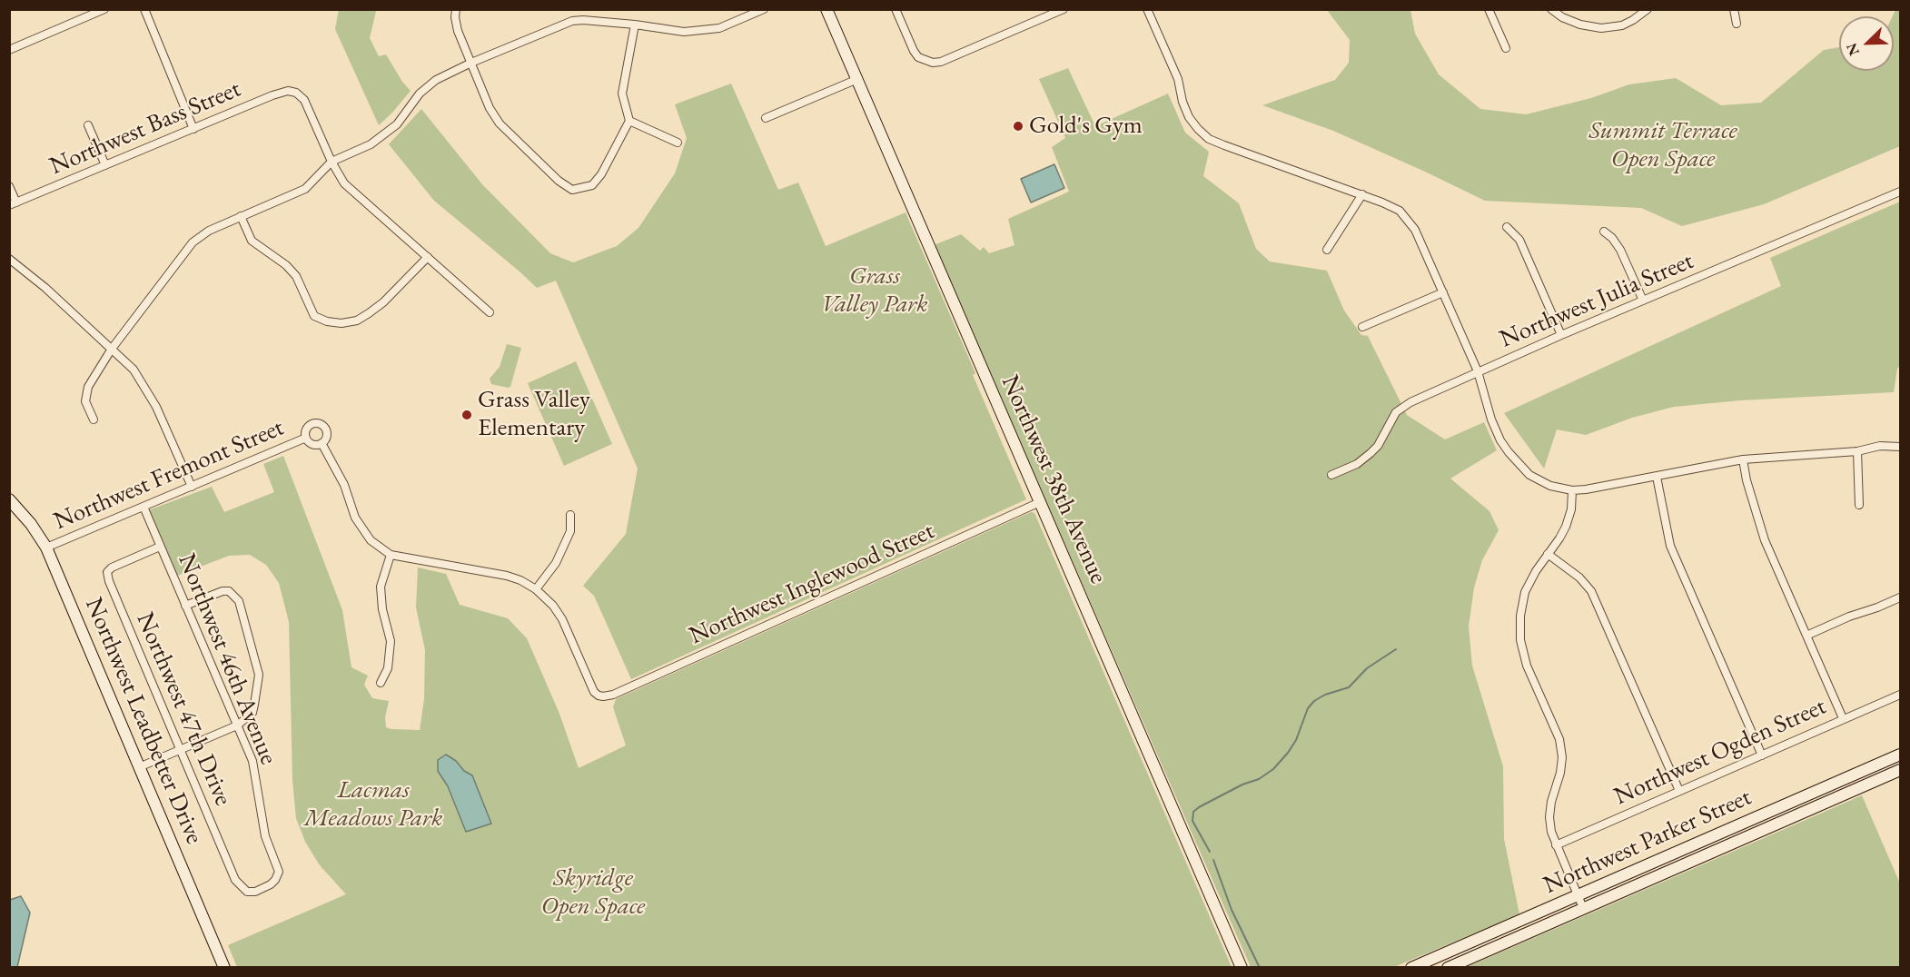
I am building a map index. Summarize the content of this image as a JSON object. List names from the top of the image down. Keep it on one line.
{"streets":{"street":["Northwest Bass Street","Northwest Julia Street","Northwest Fremont Street","Northwest 38th Avenue","Northwest Inglewood Street","Northwest 46th Avenue","Northwest 47th Drive","Northwest Leadbetter Drive","Northwest Ogden Street","Northwest Parker Street"]},"crossings":[["Northwest Fremont Street","Northwest 46th Avenue"],["Northwest Fremont Street","Northwest Leadbetter Drive"],["Northwest 38th Avenue","Northwest Inglewood Street"],["Northwest 46th Avenue","Northwest 47th Drive"]],"parks":["Summit Terrace Open Space","Grass Valley Park","Lacmas Meadows Park","Skyridge Open Space"],"places":["Gold's Gym","Grass Valley Elementary"],"north":"bottom left"}
